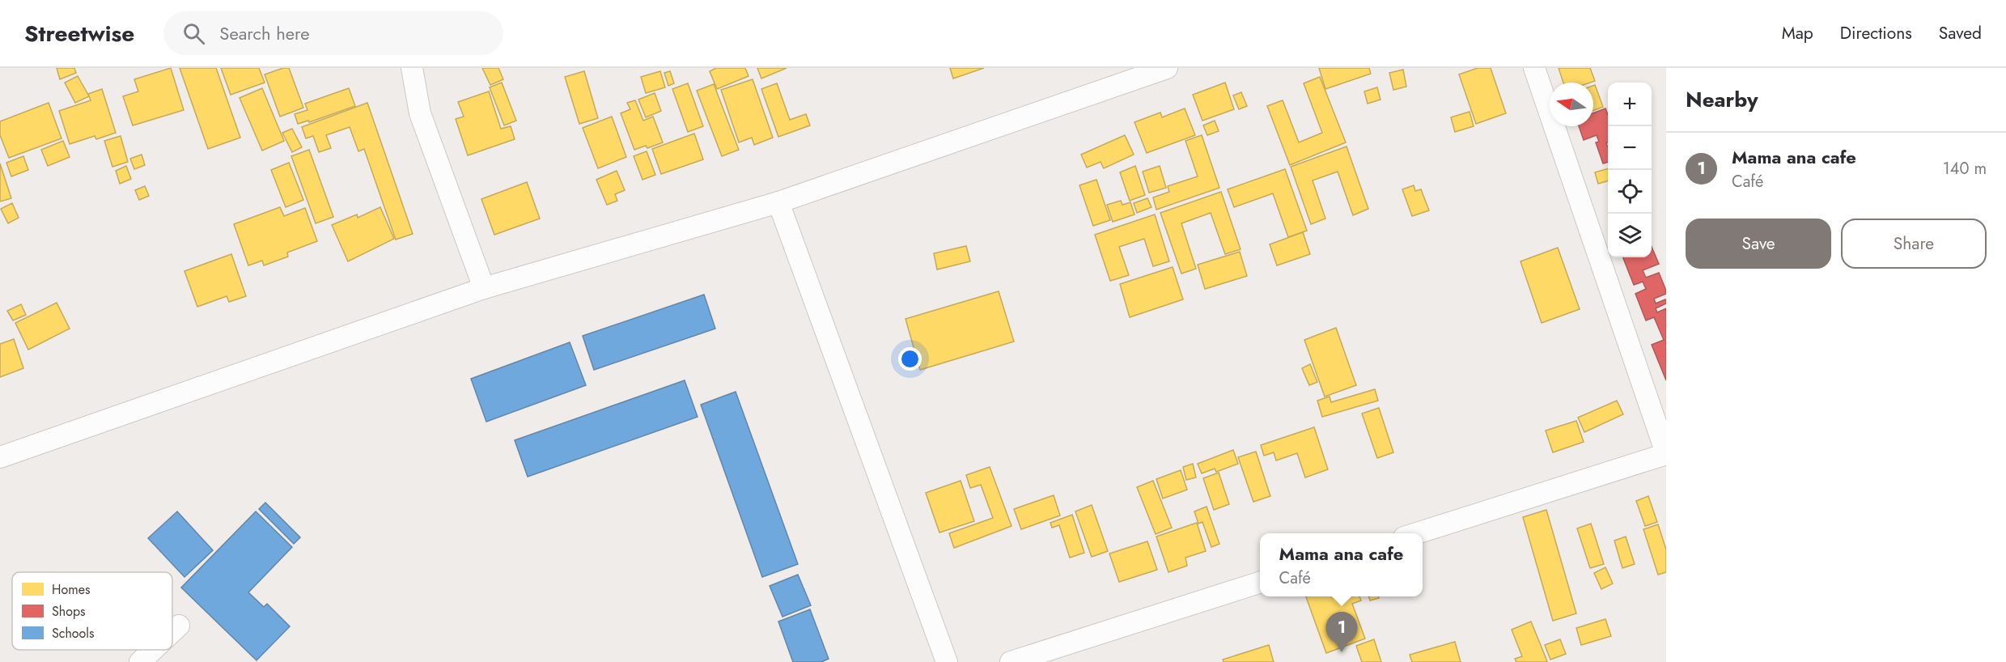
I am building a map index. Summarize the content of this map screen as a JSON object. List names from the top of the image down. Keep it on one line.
{"legend":["Homes","Shops","Schools"],"north":"left","page":{"header":"Streetwise","search":"Search here","nav":["Map","Directions","Saved"],"heading":"Nearby","map_buttons":["+","−"],"list":[{"mark":"1","name":"Mama ana cafe","note":"Café","value":"140 m"}],"buttons":["Save","Share"],"popup":["Mama ana cafe","Café"],"pins":"1"}}
